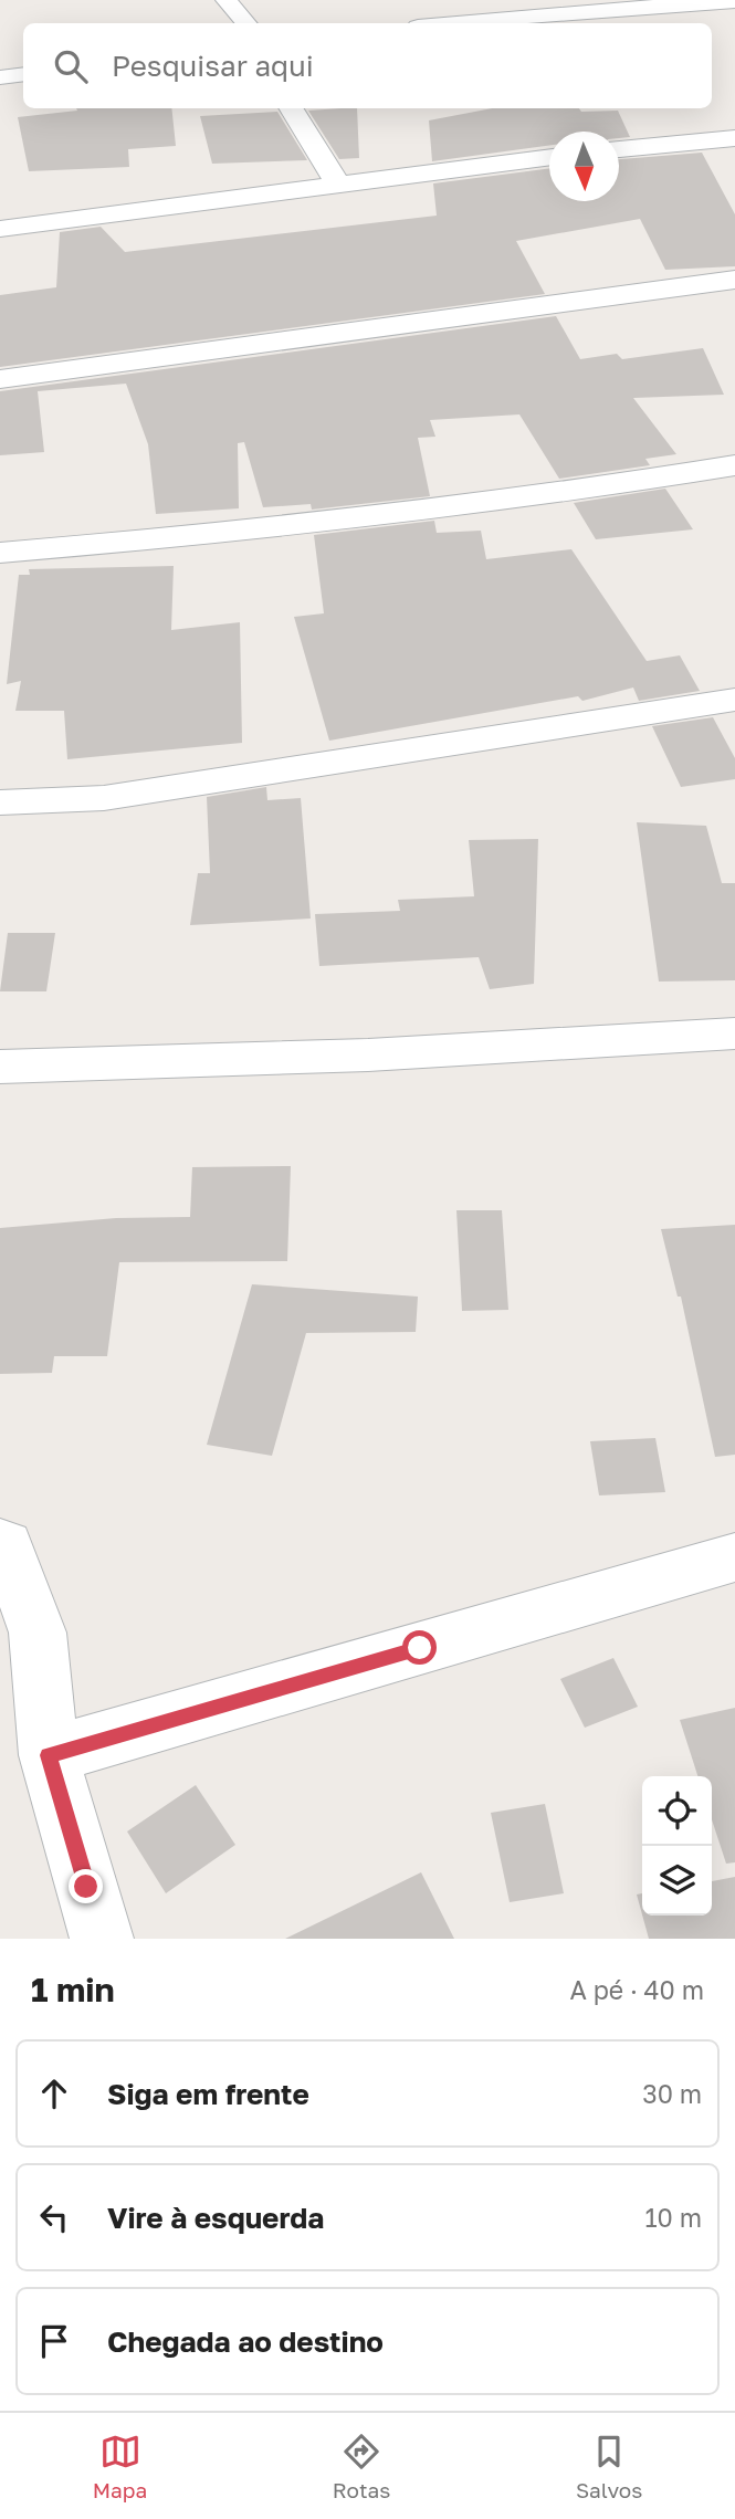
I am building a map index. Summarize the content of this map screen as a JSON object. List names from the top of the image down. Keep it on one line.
{"north":"bottom","page":{"search":"Pesquisar aqui","heading":["1 min","A pé · 40 m"],"list":[["Siga em frente","30 m"],["Vire à esquerda","10 m"],"Chegada ao destino"],"nav":["Mapa","Rotas","Salvos"]}}
